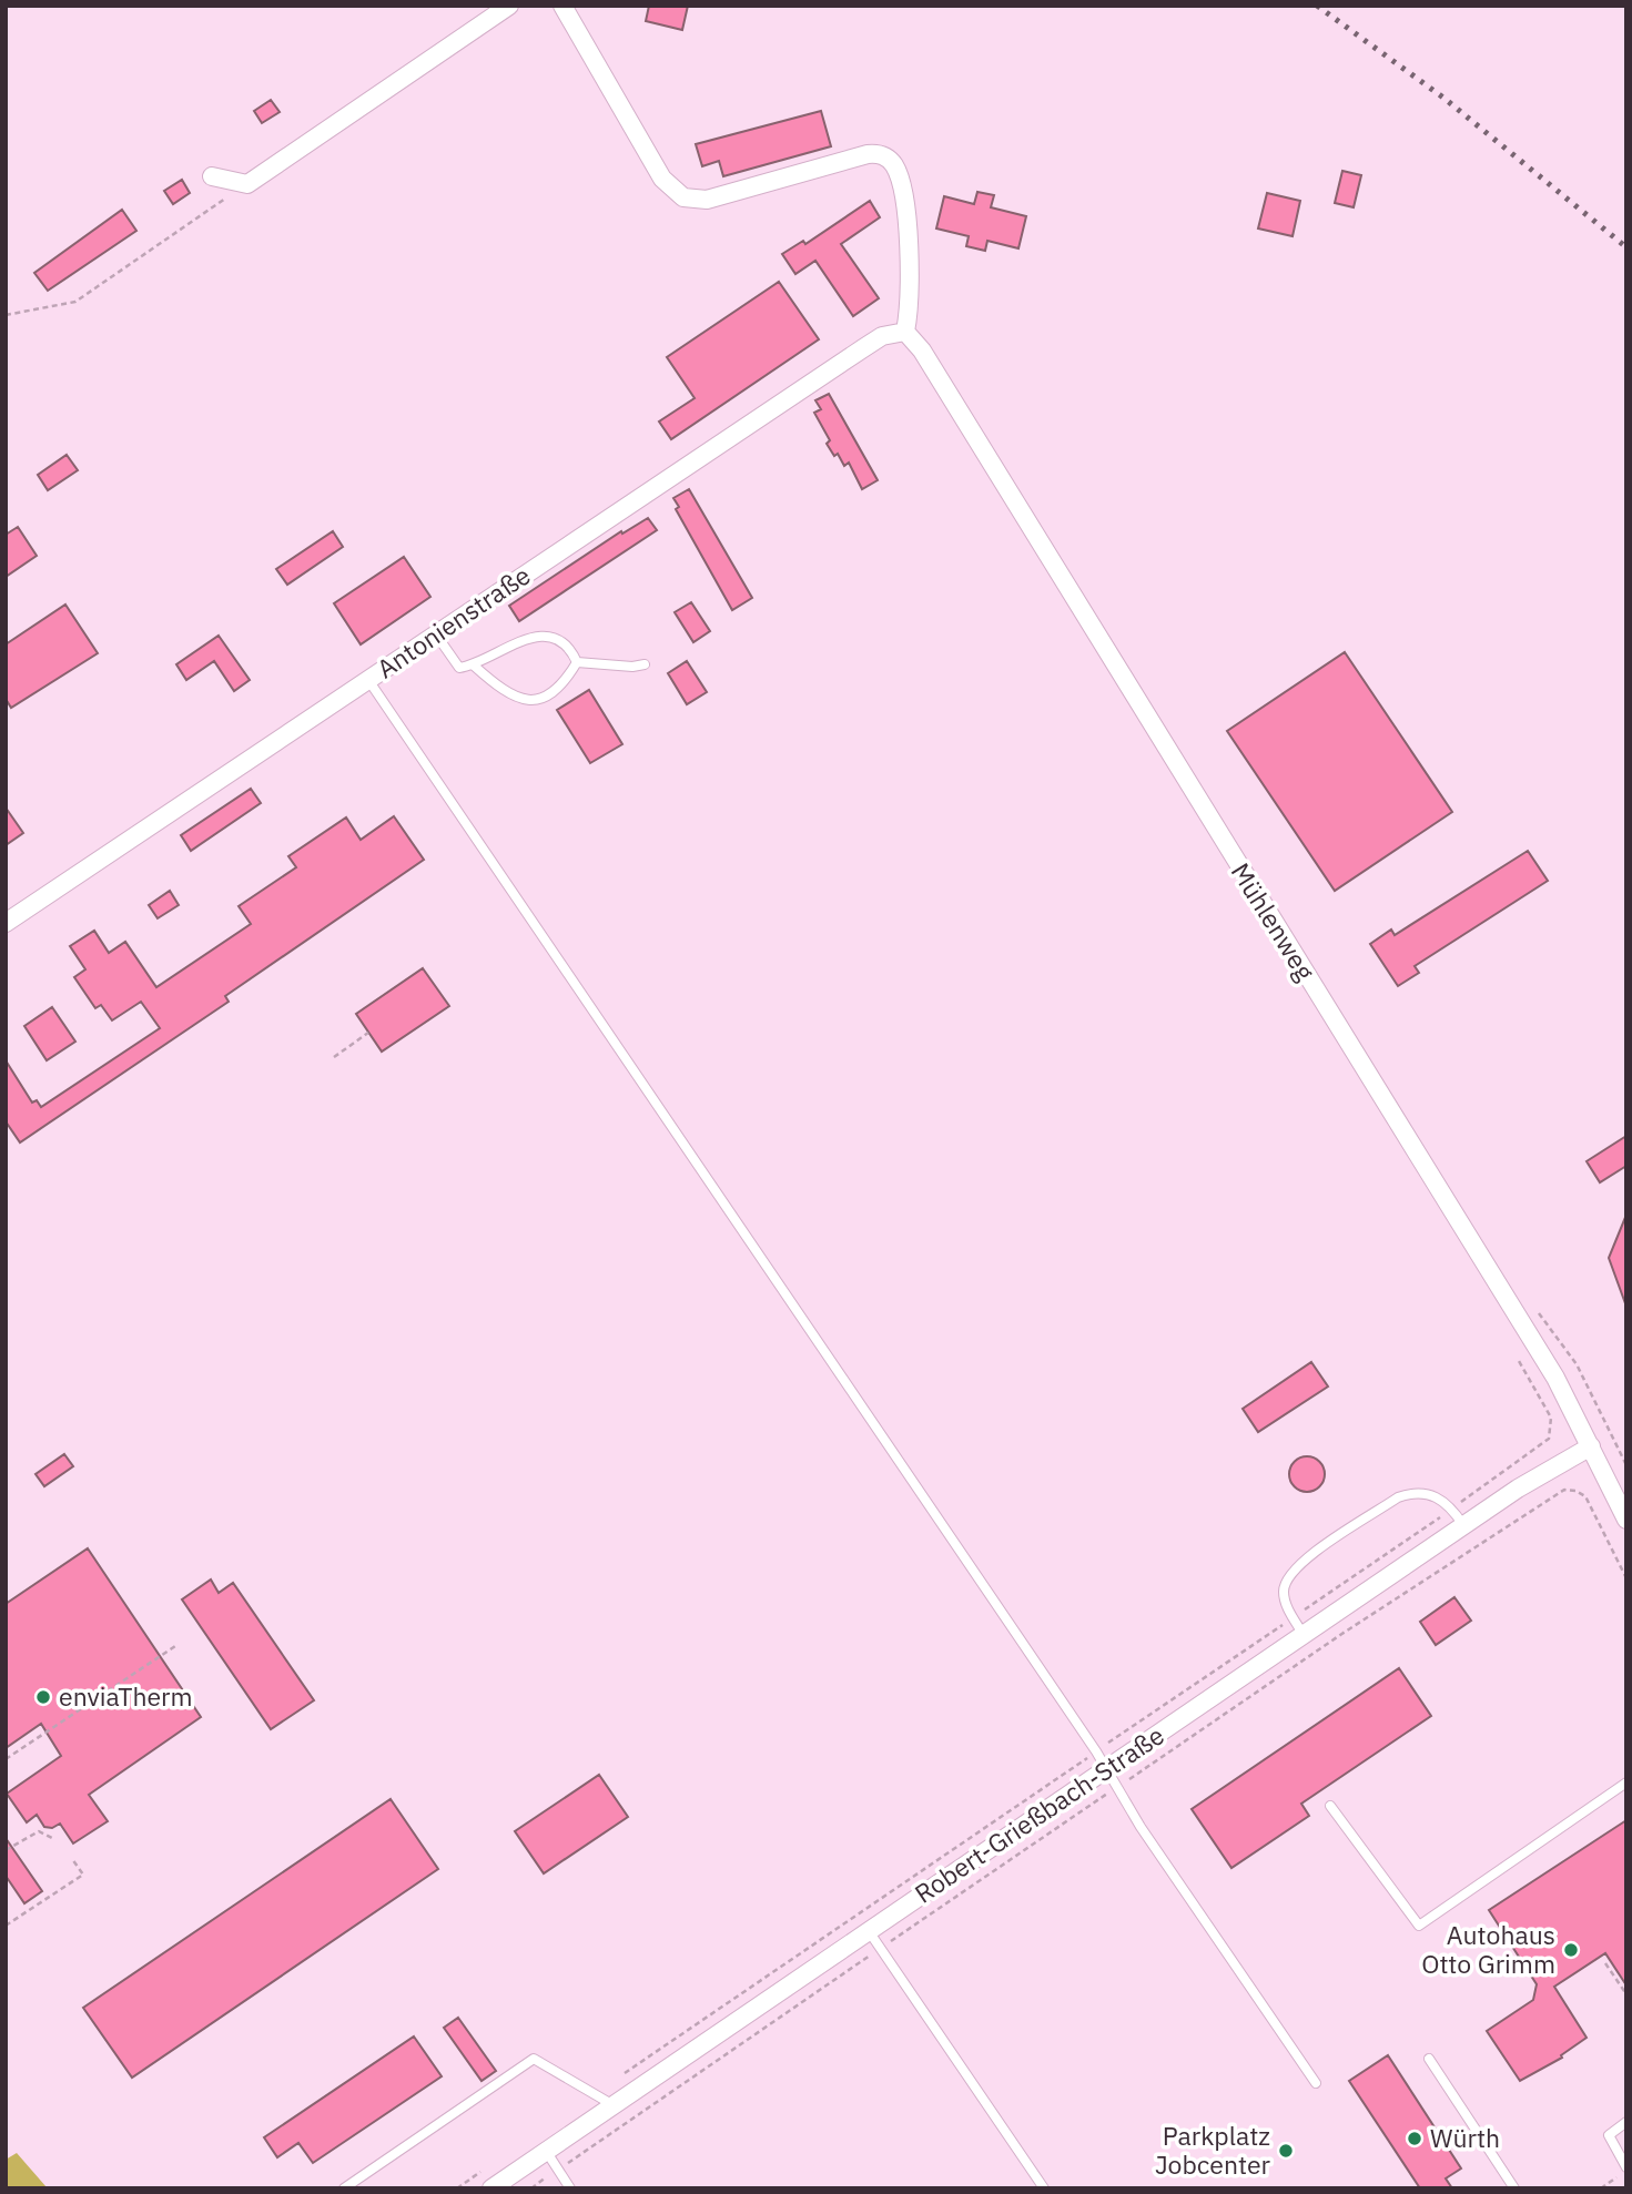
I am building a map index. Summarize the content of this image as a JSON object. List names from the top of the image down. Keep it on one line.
{"streets":{"street":["Antonienstraße","Mühlenweg","Robert-Grießbach-Straße"]},"crossings":[["Antonienstraße","Mühlenweg"],["Mühlenweg","Robert-Grießbach-Straße"]],"places":["enviaTherm","Autohaus Otto Grimm","Würth","Parkplatz Jobcenter"]}
